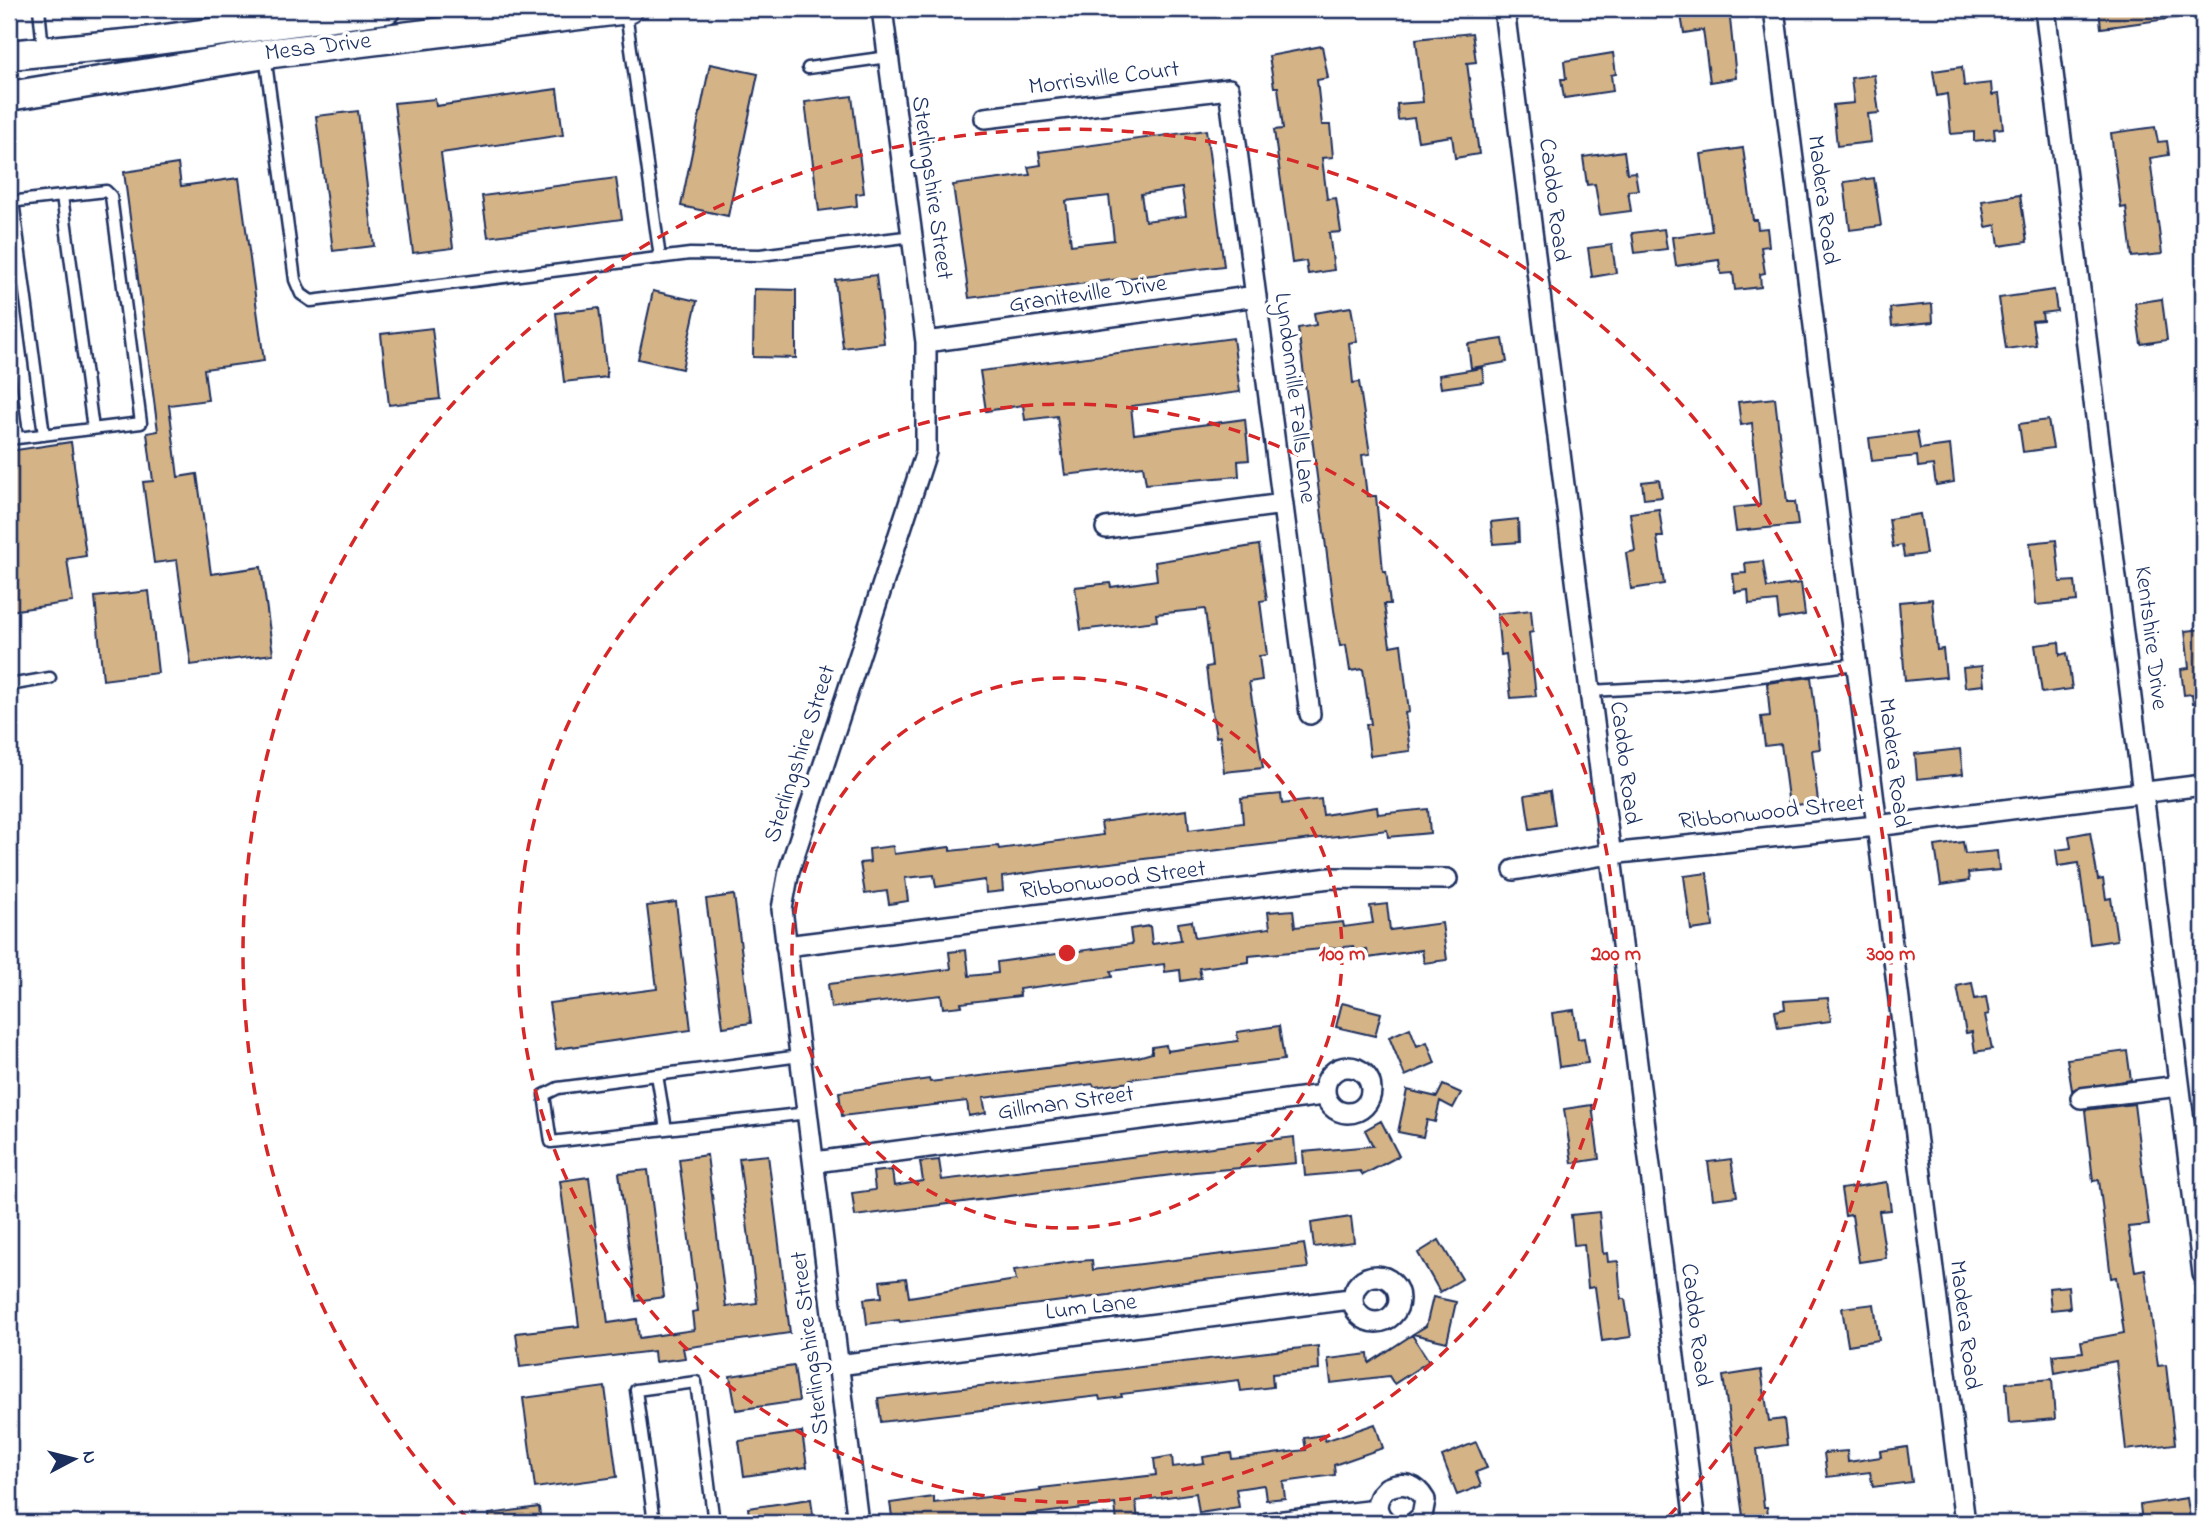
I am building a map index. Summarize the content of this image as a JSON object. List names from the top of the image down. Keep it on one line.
{"streets":{"main road":["Mesa Drive"],"street":["Morrisville Court","Sterlingshire Street","Caddo Road","Madera Road","Graniteville Drive","Lyndonnille Falls Lane","Kentshire Drive","Ribbonwood Street","Gillman Street","Lum Lane"]},"crossings":[["Morrisville Court","Lyndonnille Falls Lane"],["Sterlingshire Street","Graniteville Drive"],["Sterlingshire Street","Ribbonwood Street"],["Sterlingshire Street","Gillman Street"],["Sterlingshire Street","Lum Lane"],["Caddo Road","Ribbonwood Street"],["Madera Road","Ribbonwood Street"],["Graniteville Drive","Lyndonnille Falls Lane"],["Kentshire Drive","Ribbonwood Street"]],"north":"right","rings":["100 m","200 m","300 m"]}
